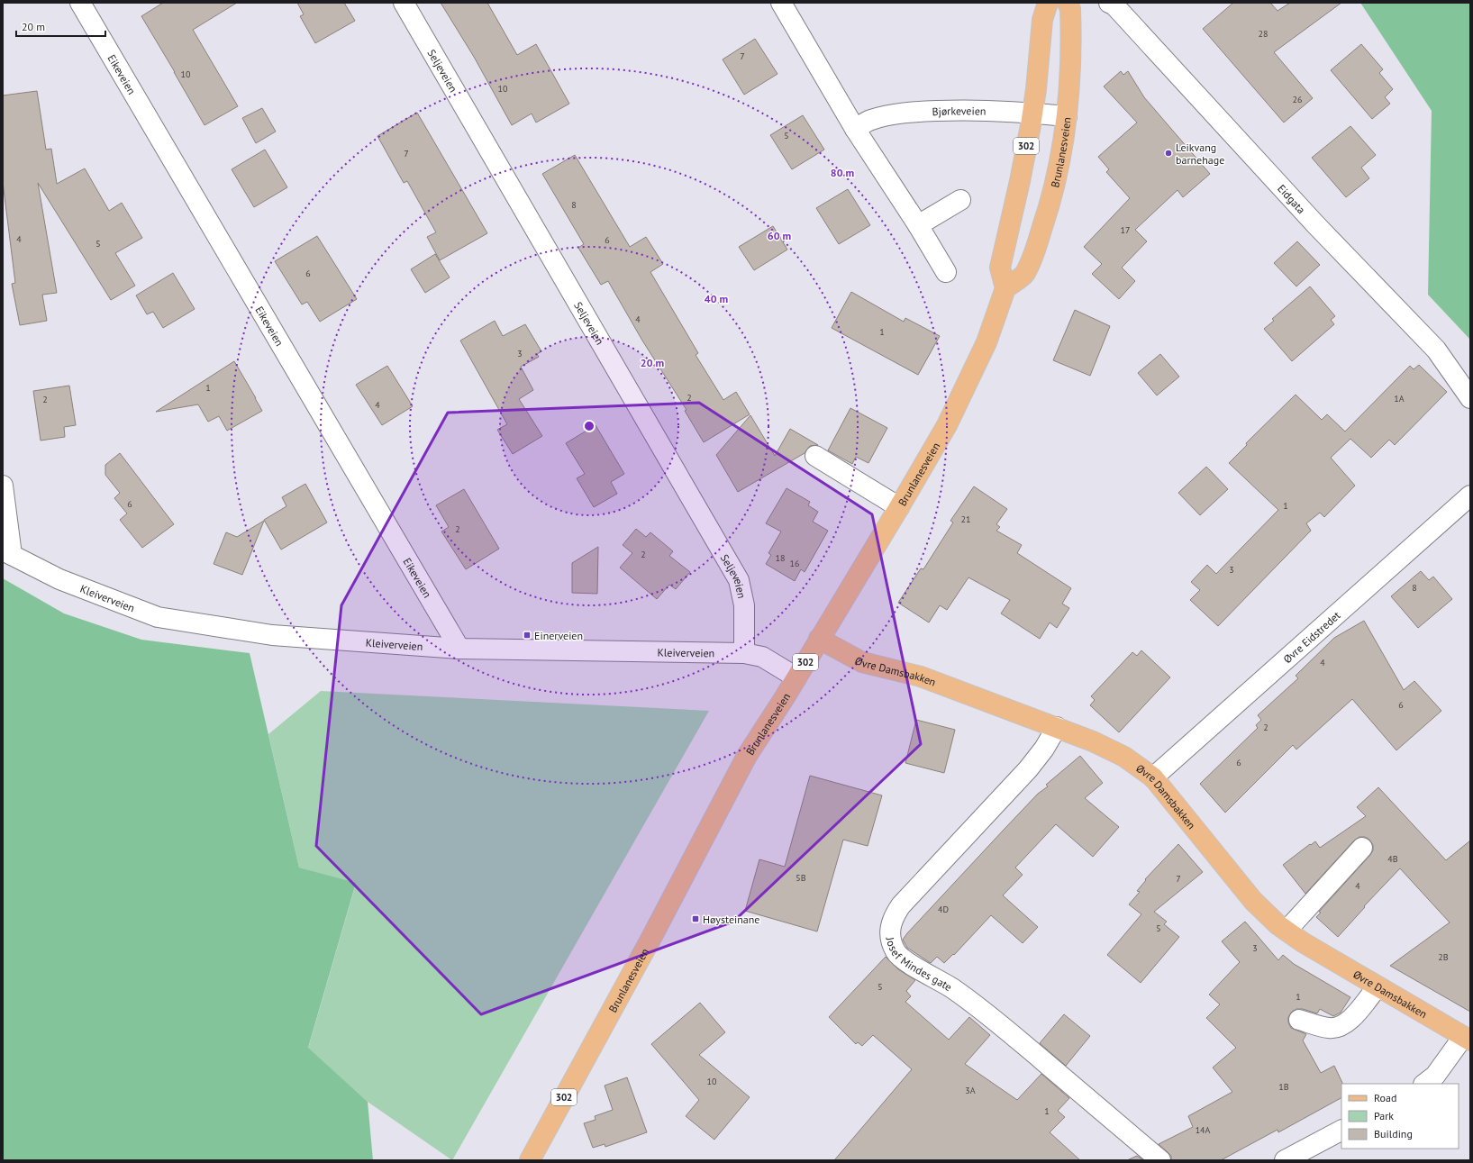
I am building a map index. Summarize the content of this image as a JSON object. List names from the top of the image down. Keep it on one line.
{"streets":{"main road":["302","Brunlanesveien","Øvre Damsbakken"],"street":["Seljeveien","Eikeveien","Bjørkeveien","Eidgata","Kleiverveien","Øvre Eidstredet","Josef Mindes gate"]},"crossings":[["Seljeveien","Kleiverveien"],["Eikeveien","Kleiverveien"],["Bjørkeveien","302"],["Bjørkeveien","Brunlanesveien"],["302","Brunlanesveien"],["Brunlanesveien","Kleiverveien"],["Brunlanesveien","Øvre Damsbakken"],["Øvre Eidstredet","Øvre Damsbakken"],["Øvre Damsbakken","Josef Mindes gate"]],"places":{"other":["Leikvang barnehage"],"transit":["Einerveien","Høysteinane"]},"house_numbers":["28","7","10","10","26","5","7","8","17","4","6","5","6","4","1","3","1","2","1A","2","4","6","1","21","2","2","18","16","3","8","4","6","2","6","4B","5B","7","4","4D","5","3","2B","5","1","10","1B","3A","1","14A"],"legend":["Road","Park","Building"],"scale_bar":"20 m","rings":["80 m","60 m","40 m","20 m"]}
